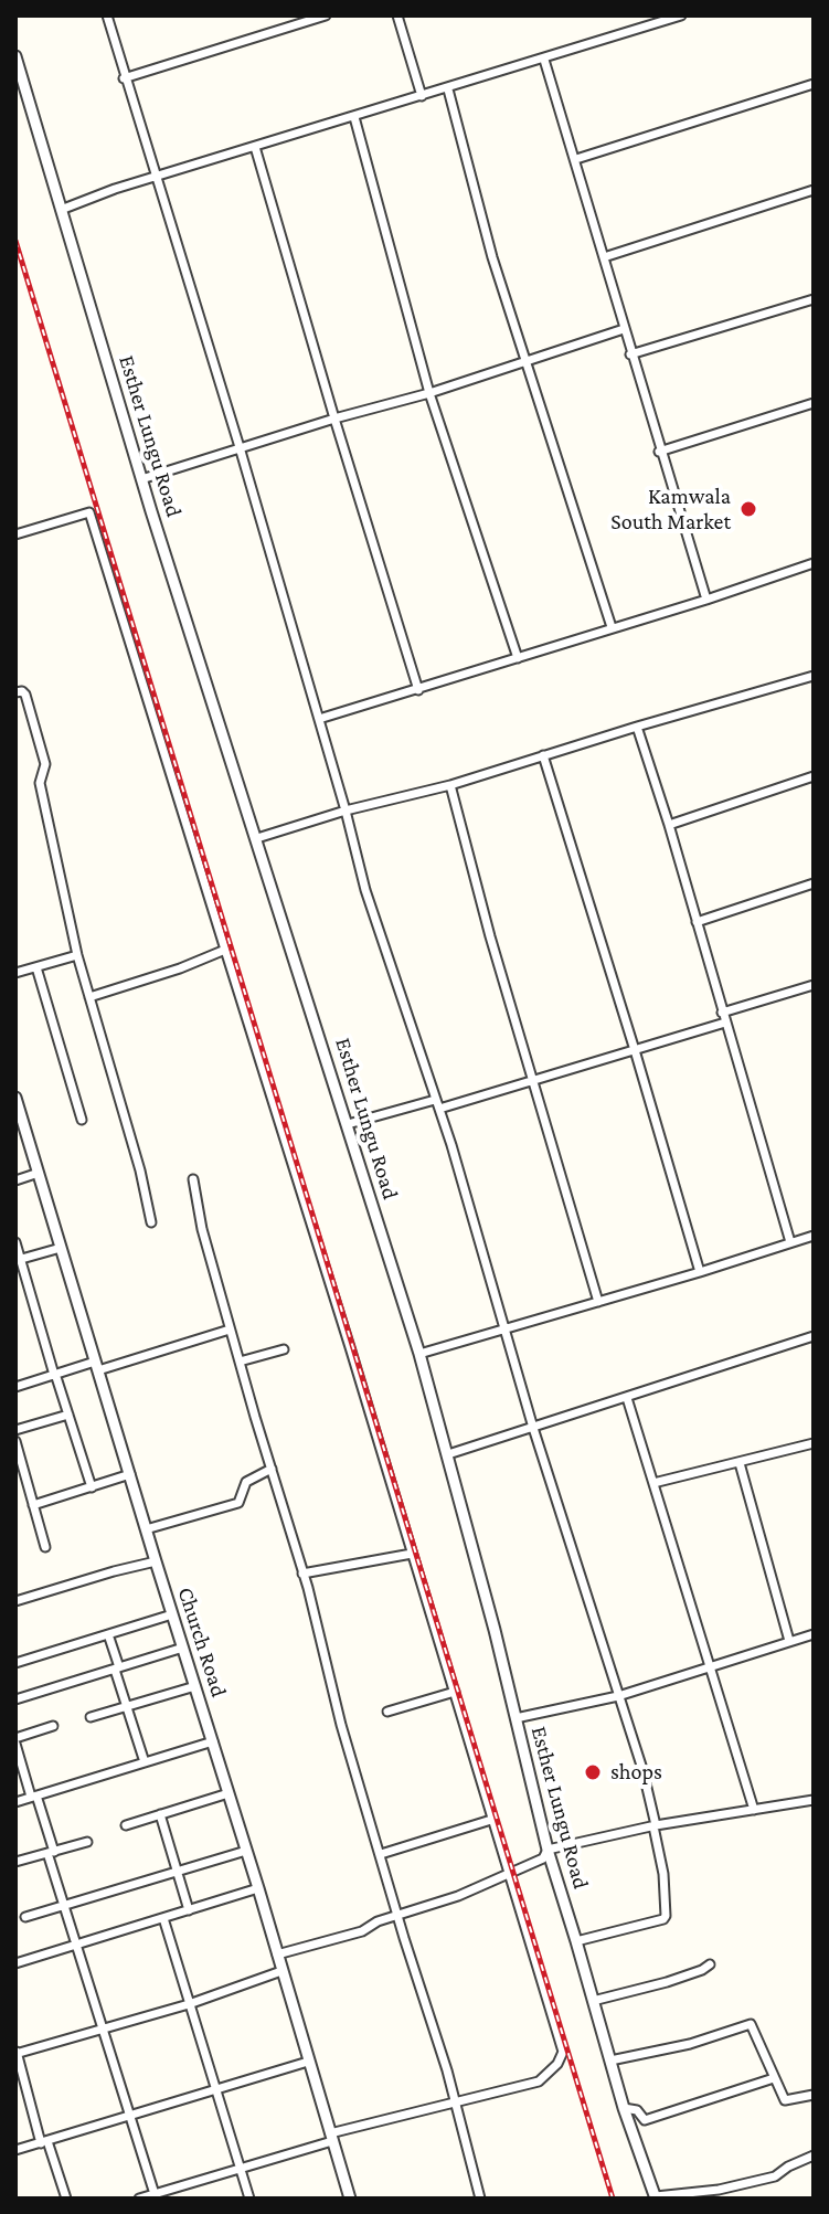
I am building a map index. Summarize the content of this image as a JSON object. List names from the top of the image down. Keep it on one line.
{"streets":{"street":["Esther Lungu Road","Church Road"]},"places":["Kamwala South Market","shops"]}
